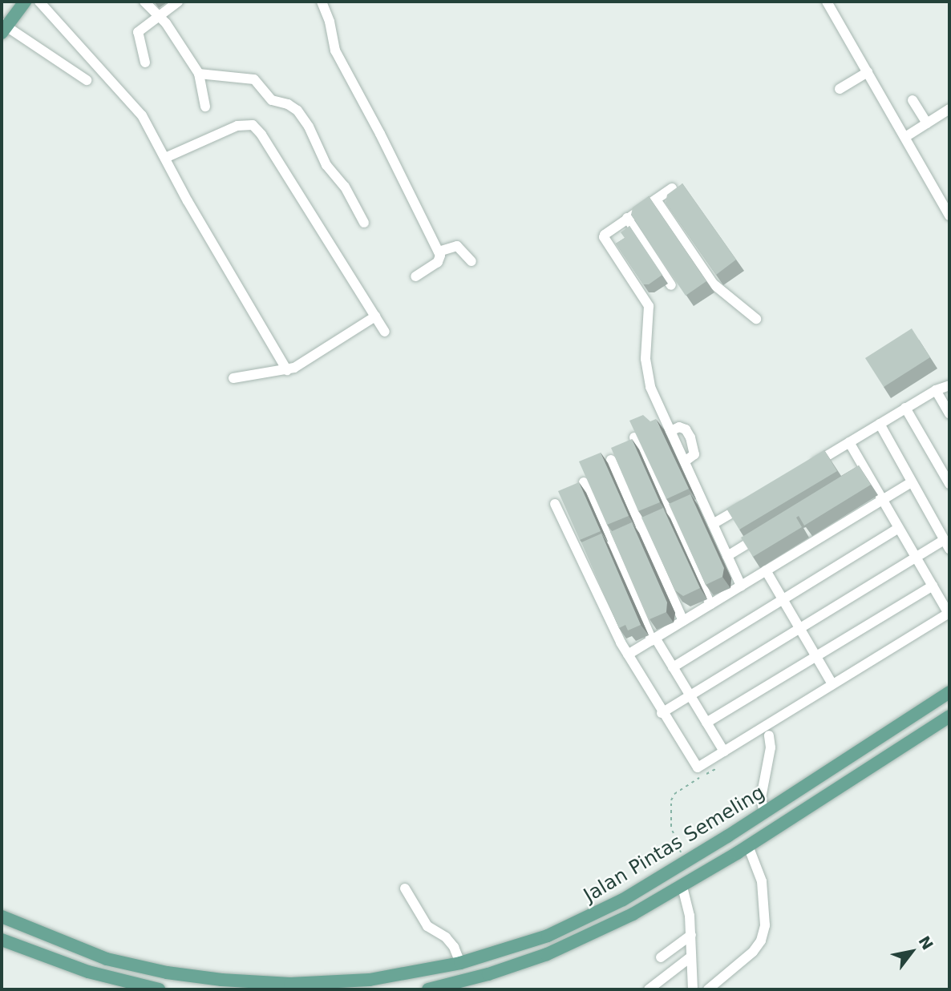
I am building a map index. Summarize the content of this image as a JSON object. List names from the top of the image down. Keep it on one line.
{"streets":{"main road":["Jalan Pintas Semeling"]},"north":"top right"}
